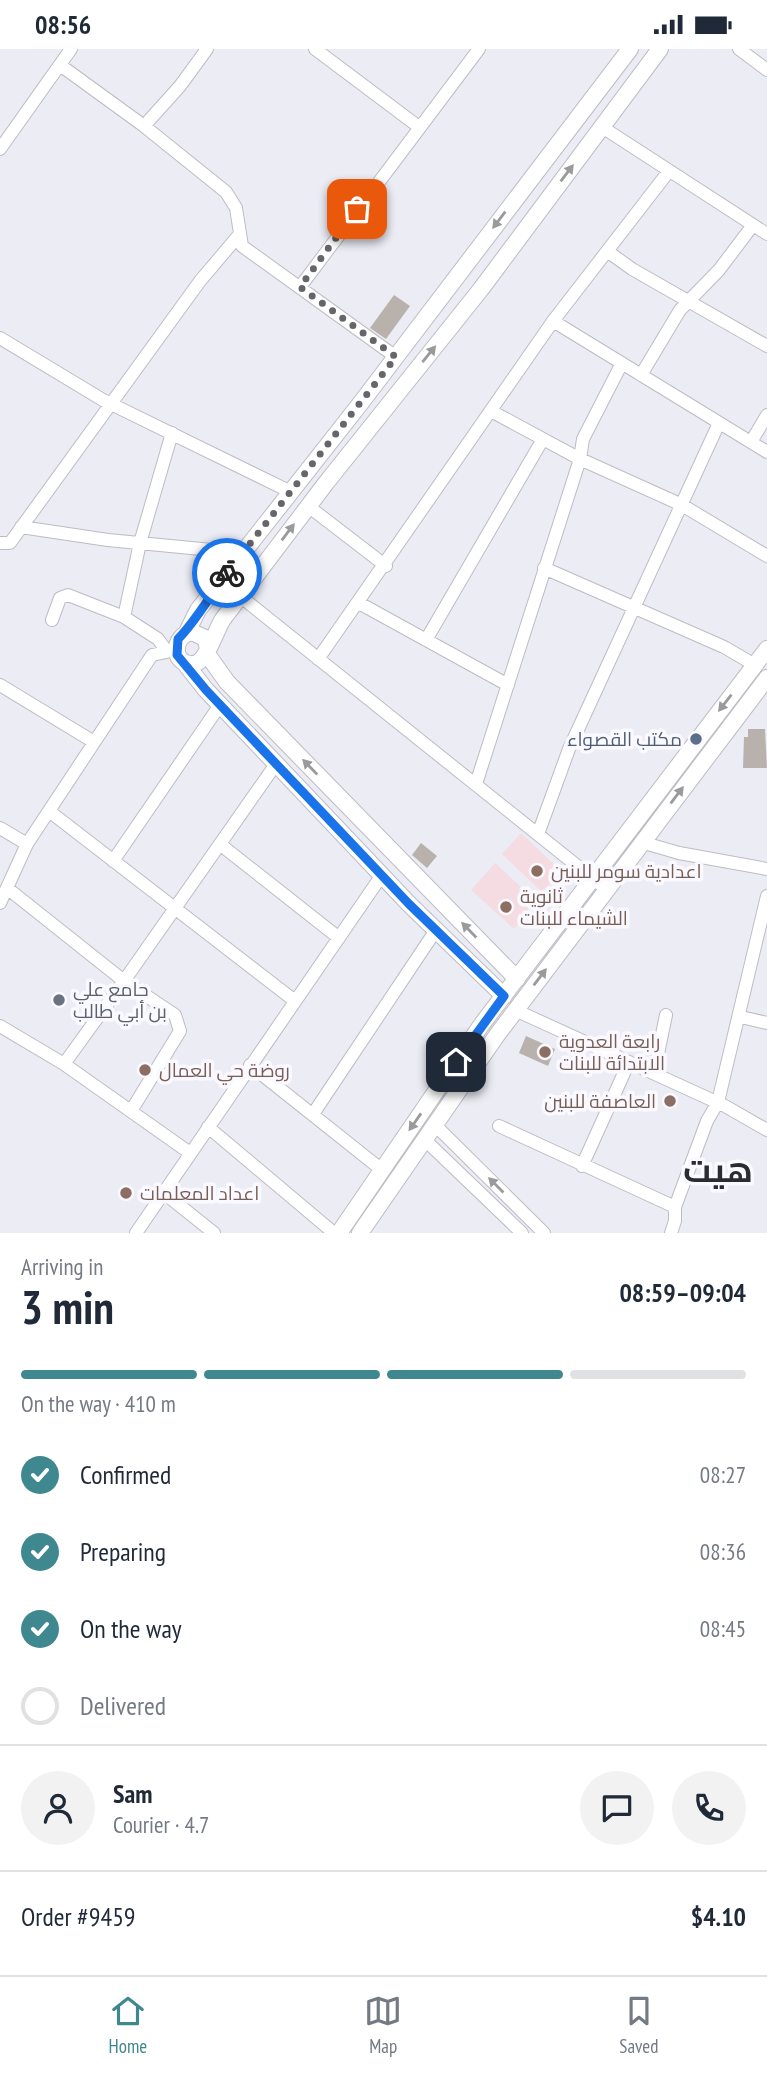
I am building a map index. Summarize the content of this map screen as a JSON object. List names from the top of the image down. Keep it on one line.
{"districts":["هيت"],"places":["مكتب القصواء","اعدادية سومر للبنين","ثانوية الشيماء للبنات","جامع علي بن أبي طالب","رابعة العدوية الابتدائة للبنات","روضة حي العمال","العاصفة للبنين","اعداد المعلمات"],"page":{"status":"08:56","heading":["3 min","Arriving in","08:59–09:04"],"panel":["Sam","Courier · 4.7","Order #9459","$4.10"],"bar":"On the way · 410 m","list":[["Confirmed","08:27"],["Preparing","08:36"],["On the way","08:45"],"Delivered"],"tabs":["Home","Map","Saved"]}}
